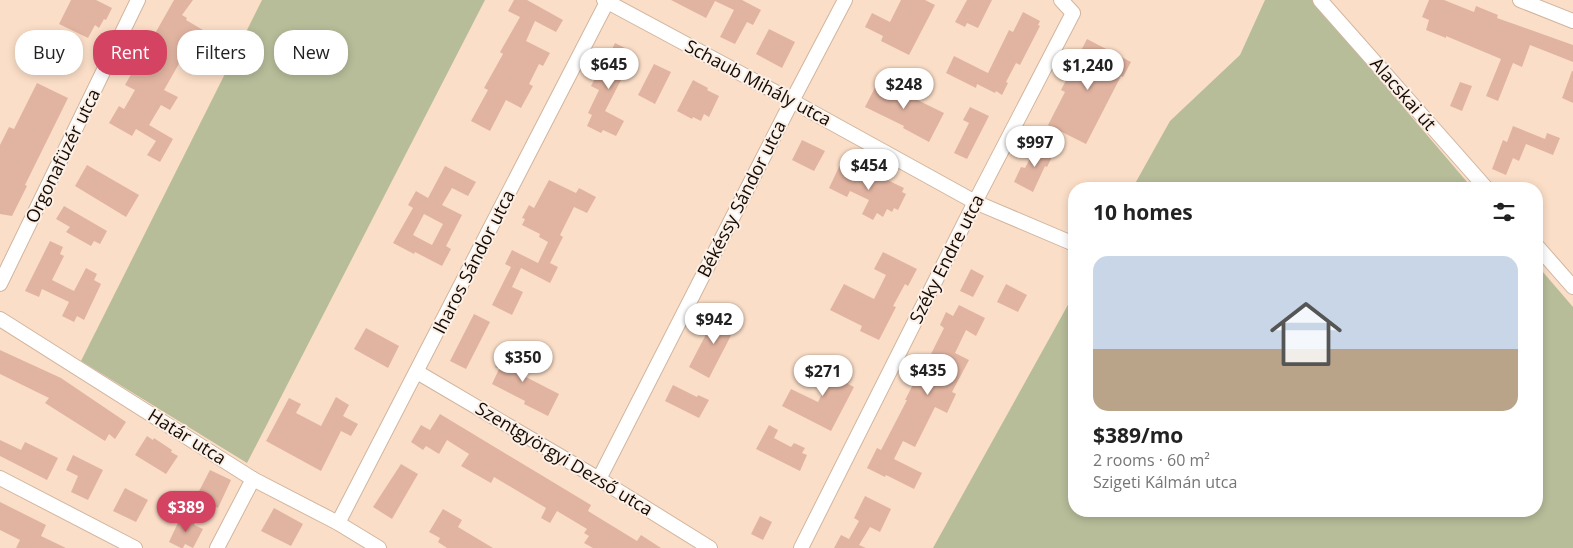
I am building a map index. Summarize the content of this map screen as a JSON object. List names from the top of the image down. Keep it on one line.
{"streets":{"street":["Schaub Mihály utca","Alacskai út","Orgonafüzér utca","Békéssy Sándor utca","Széky Endre utca","Iharos Sándor utca","Határ utca","Szentgyörgyi Dezső utca"]},"crossings":[["Schaub Mihály utca","Békéssy Sándor utca"],["Schaub Mihály utca","Széky Endre utca"],["Schaub Mihály utca","Iharos Sándor utca"],["Békéssy Sándor utca","Szentgyörgyi Dezső utca"],["Iharos Sándor utca","Határ utca"],["Iharos Sándor utca","Szentgyörgyi Dezső utca"]],"page":{"chip":["Buy","Rent","Filters","New"],"price":["$645","$1,240","$248","$997","$454","$942","$350","$435","$271","$389"],"heading":"10 homes","list":[{"name":"$389/mo","note":"2 rooms · 60 m² · Szigeti Kálmán utca"}]}}
